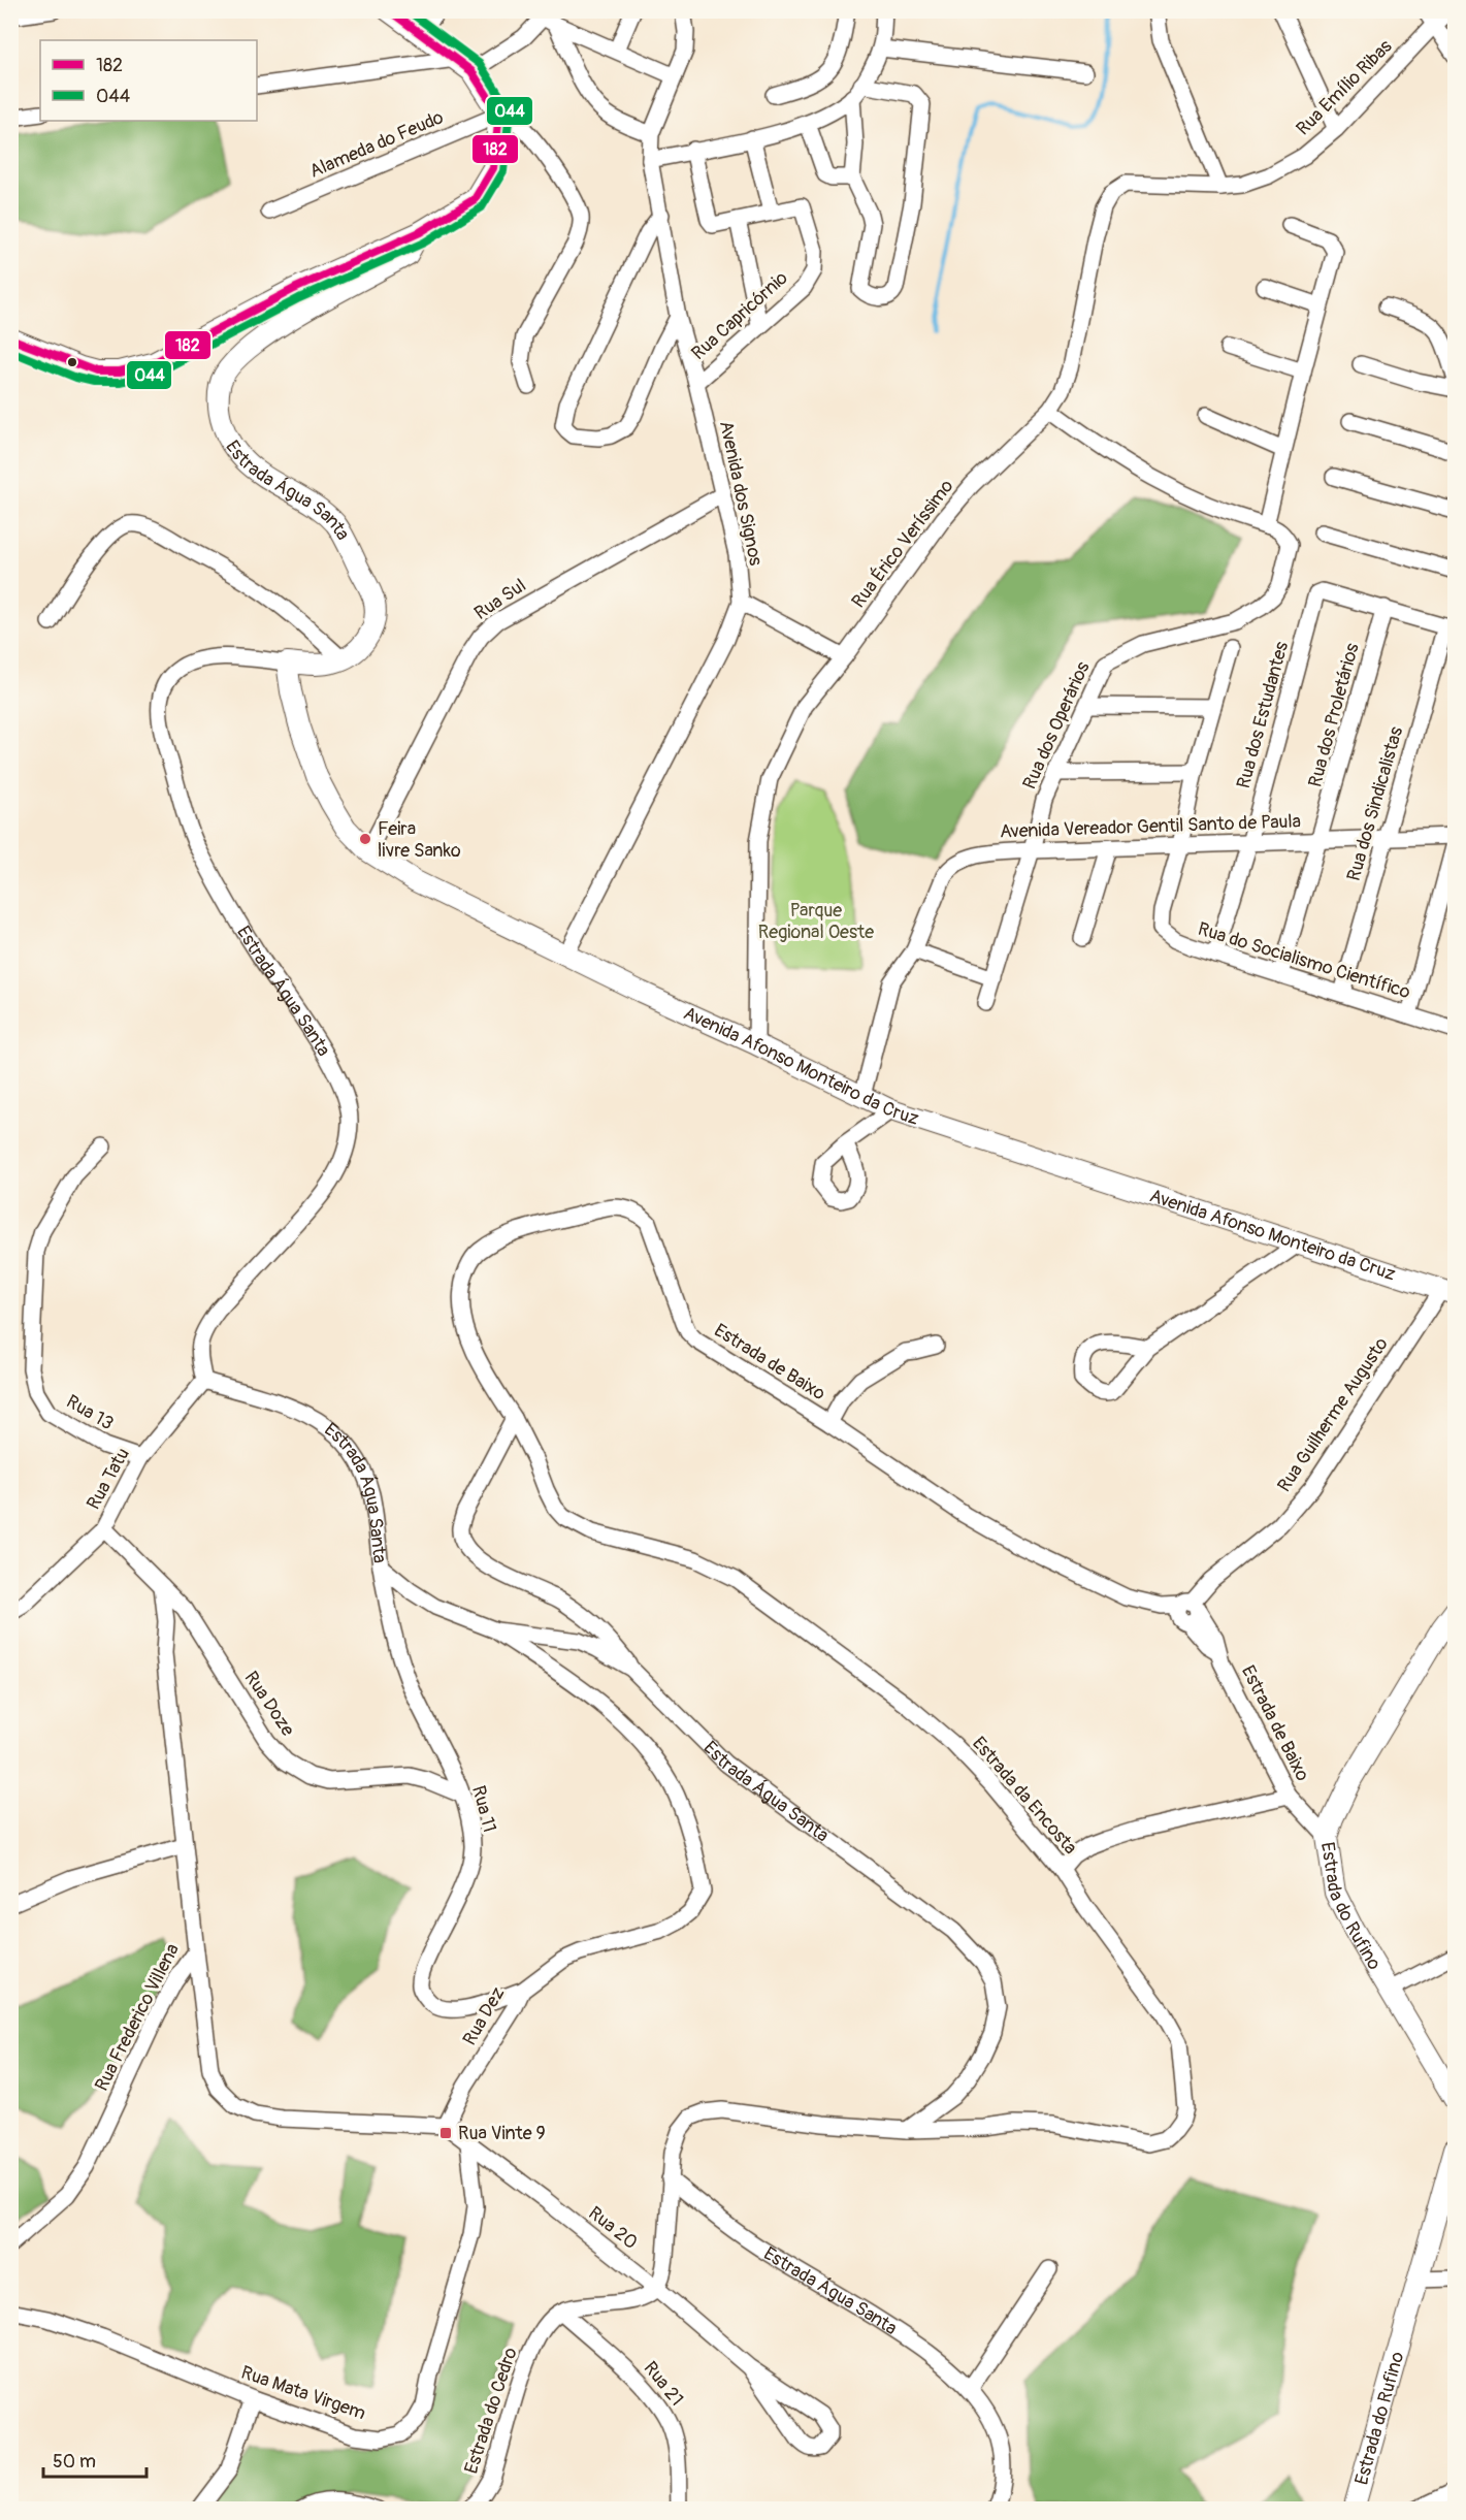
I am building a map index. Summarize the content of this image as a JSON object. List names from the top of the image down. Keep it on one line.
{"streets":{"street":["Rua Emílio Ribas","Alameda do Feudo","Rua Capricórnio","Estrada Água Santa","Avenida dos Signos","Rua Érico Veríssimo","Rua Sul","Rua dos Estudantes","Rua dos Proletários","Rua dos Operários","Rua dos Sindicalistas","Avenida Vereador Gentil Santo de Paula","Rua do Socialismo Científico","Avenida Afonso Monteiro da Cruz","Estrada de Baixo","Rua 13","Rua Guilherme Augusto","Rua Tatu","Rua Doze","Estrada da Encosta","Rua 11","Estrada do Rufino","Rua Dez","Rua Frederico Villena","Rua 20","Rua 21","Rua Mata Virgem","Estrada do Cedro"]},"crossings":[["Rua Emílio Ribas","Rua Érico Veríssimo"],["Rua Capricórnio","Avenida dos Signos"],["Estrada Água Santa","Avenida Afonso Monteiro da Cruz"],["Estrada Água Santa","Rua Tatu"],["Estrada Água Santa","Estrada da Encosta"],["Estrada Água Santa","Rua 11"],["Estrada Água Santa","Rua Dez"],["Avenida dos Signos","Rua Sul"],["Avenida dos Signos","Avenida Afonso Monteiro da Cruz"],["Rua Érico Veríssimo","Avenida Afonso Monteiro da Cruz"],["Rua Sul","Avenida Afonso Monteiro da Cruz"],["Rua dos Estudantes","Rua dos Proletários"],["Rua dos Estudantes","Avenida Vereador Gentil Santo de Paula"],["Rua dos Estudantes","Rua do Socialismo Científico"],["Rua dos Proletários","Avenida Vereador Gentil Santo de Paula"],["Rua dos Proletários","Rua do Socialismo Científico"],["Rua dos Operários","Avenida Vereador Gentil Santo de Paula"],["Rua dos Sindicalistas","Avenida Vereador Gentil Santo de Paula"],["Rua dos Sindicalistas","Rua do Socialismo Científico"],["Avenida Vereador Gentil Santo de Paula","Rua do Socialismo Científico"],["Avenida Vereador Gentil Santo de Paula","Avenida Afonso Monteiro da Cruz"],["Avenida Afonso Monteiro da Cruz","Rua Guilherme Augusto"],["Estrada de Baixo","Rua Guilherme Augusto"],["Estrada de Baixo","Estrada da Encosta"],["Estrada de Baixo","Estrada do Rufino"],["Rua 13","Rua Tatu"],["Rua Tatu","Rua Doze"],["Rua Doze","Rua 11"],["Rua Doze","Rua Frederico Villena"],["Rua 11","Rua Dez"],["Rua Dez","Rua 20"],["Rua 20","Rua Mata Virgem"],["Rua 21","Estrada do Cedro"]],"parks":["Parque Regional Oeste"],"places":{"other":["Feira livre Sanko"],"transit":["Rua Vinte 9"]},"lines":["transit line 182","transit line 044"],"legend":["182","044"],"scale_bar":"50 m"}
